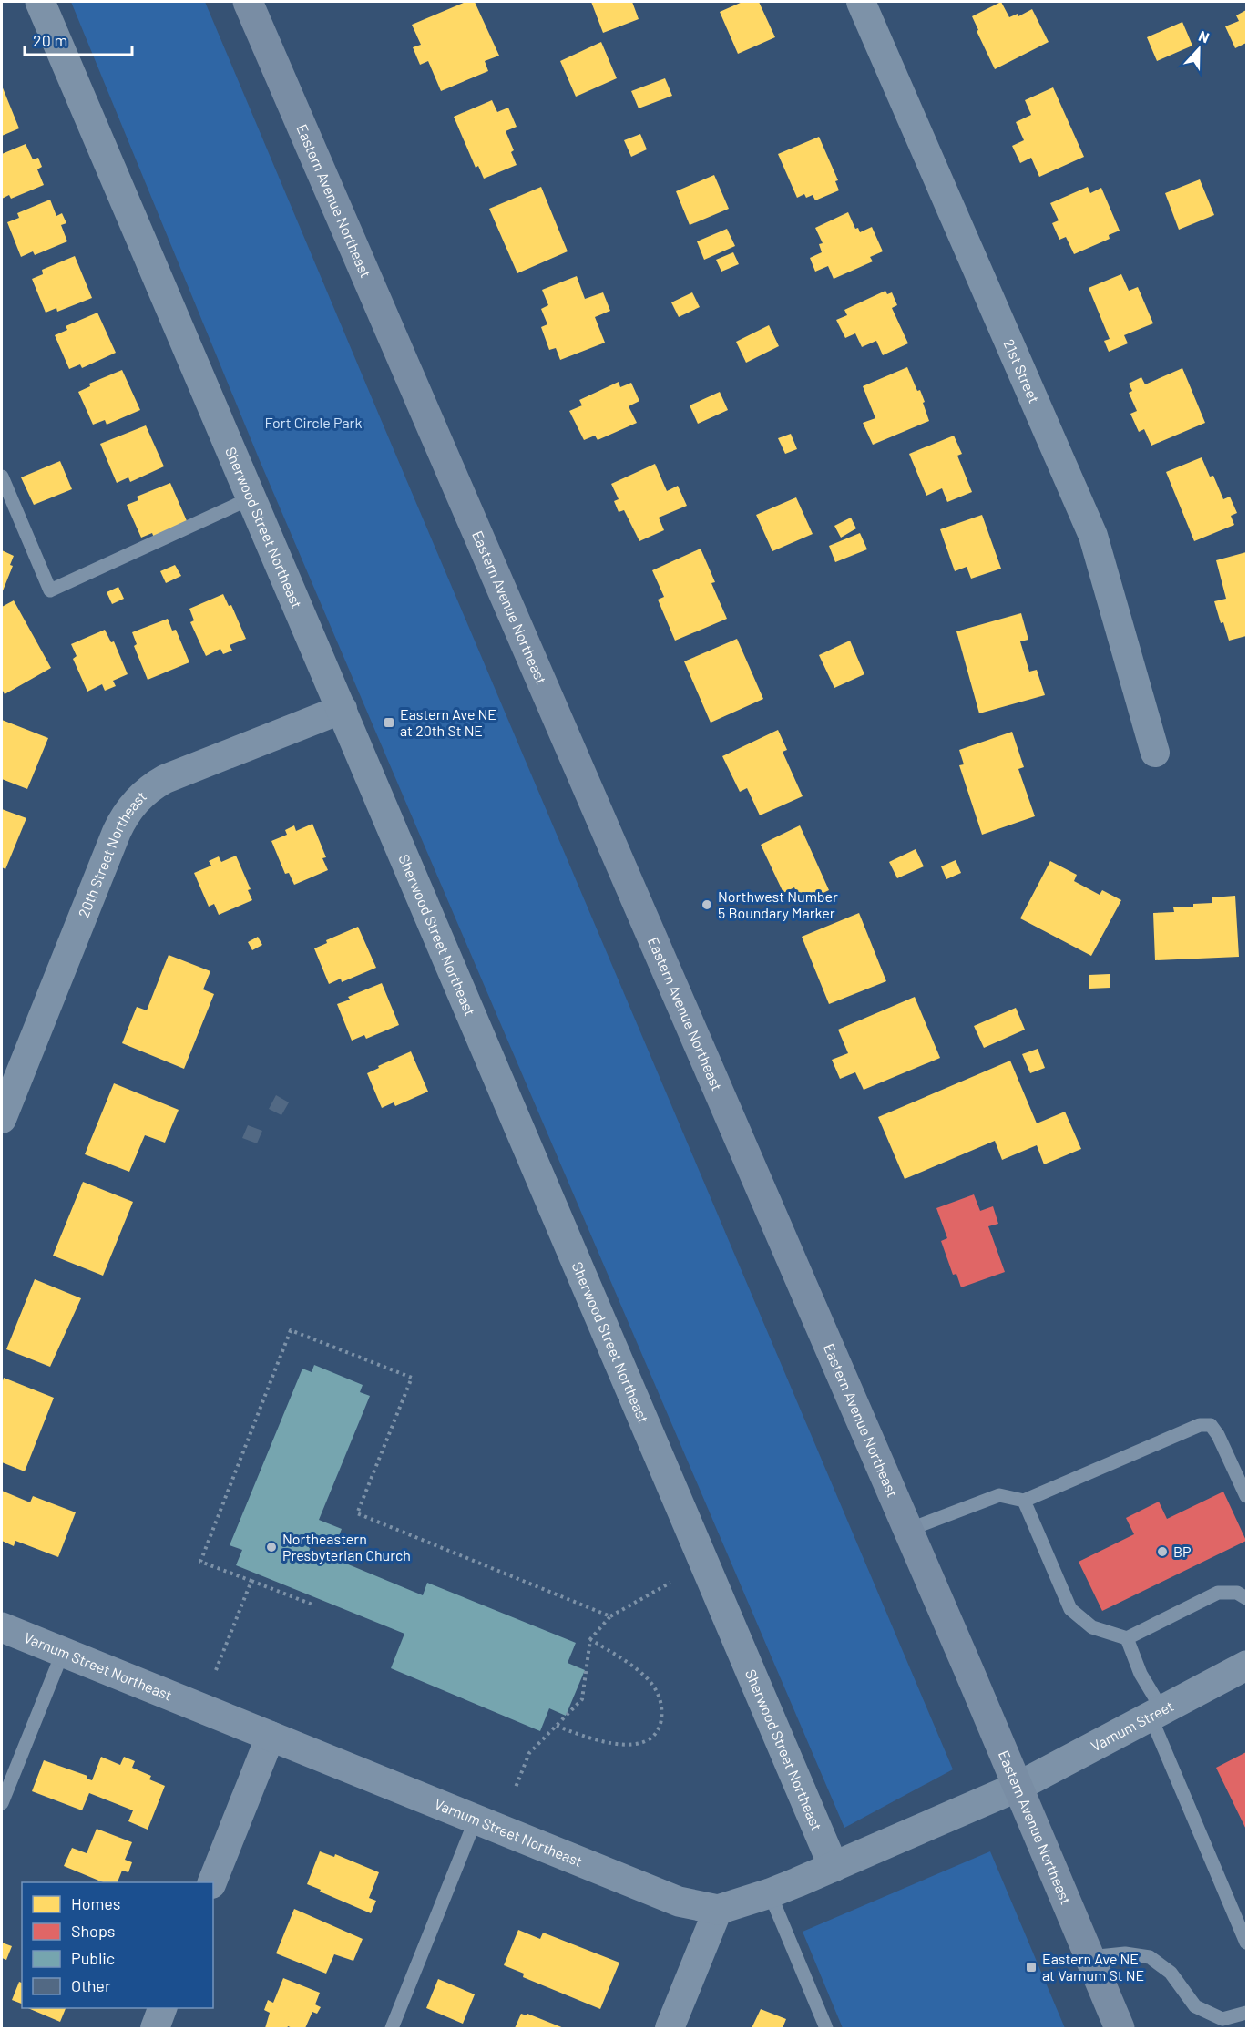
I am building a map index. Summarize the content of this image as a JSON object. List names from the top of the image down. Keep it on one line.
{"streets":{"main road":["Eastern Avenue Northeast"],"street":["21st Street","Sherwood Street Northeast","20th Street Northeast","Varnum Street Northeast","Varnum Street"]},"crossings":[["Eastern Avenue Northeast","Varnum Street Northeast"],["Eastern Avenue Northeast","Varnum Street"],["Sherwood Street Northeast","20th Street Northeast"],["Sherwood Street Northeast","Varnum Street Northeast"],["Varnum Street Northeast","Varnum Street"]],"parks":["Fort Circle Park"],"places":{"transit":["Eastern Ave NE at 20th St NE","Eastern Ave NE at Varnum St NE"],"other":["Northwest Number 5 Boundary Marker","Northeastern Presbyterian Church","BP"]},"legend":["Homes","Shops","Public","Other"],"scale_bar":"20 m","north":"top"}
